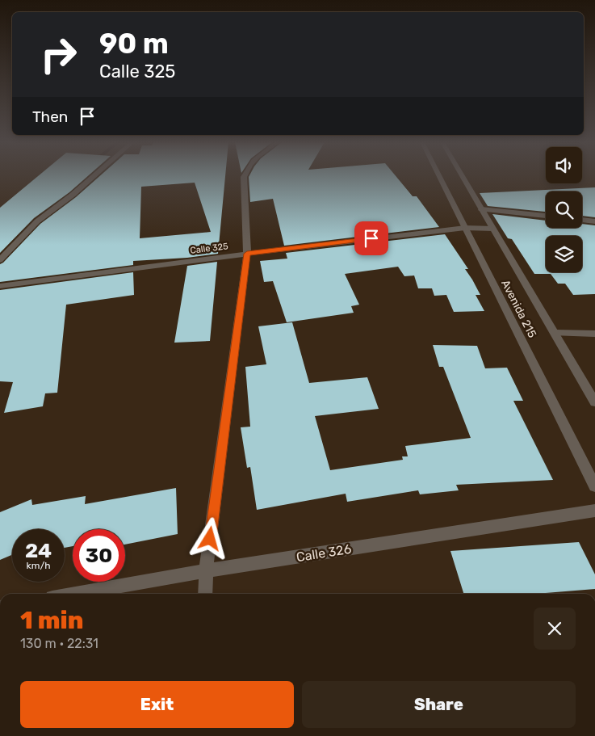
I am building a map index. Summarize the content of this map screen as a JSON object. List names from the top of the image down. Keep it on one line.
{"streets":{"street":["Calle 325","Avenida 215","Calle 326"]},"crossings":[["Calle 325","Avenida 215"]],"page":{"turn":["90 m","Calle 325"],"then":"Then","speed":"24 km/h","limit":"30","heading":["1 min","130 m · 22:31"],"buttons":["Exit","Share"]}}
